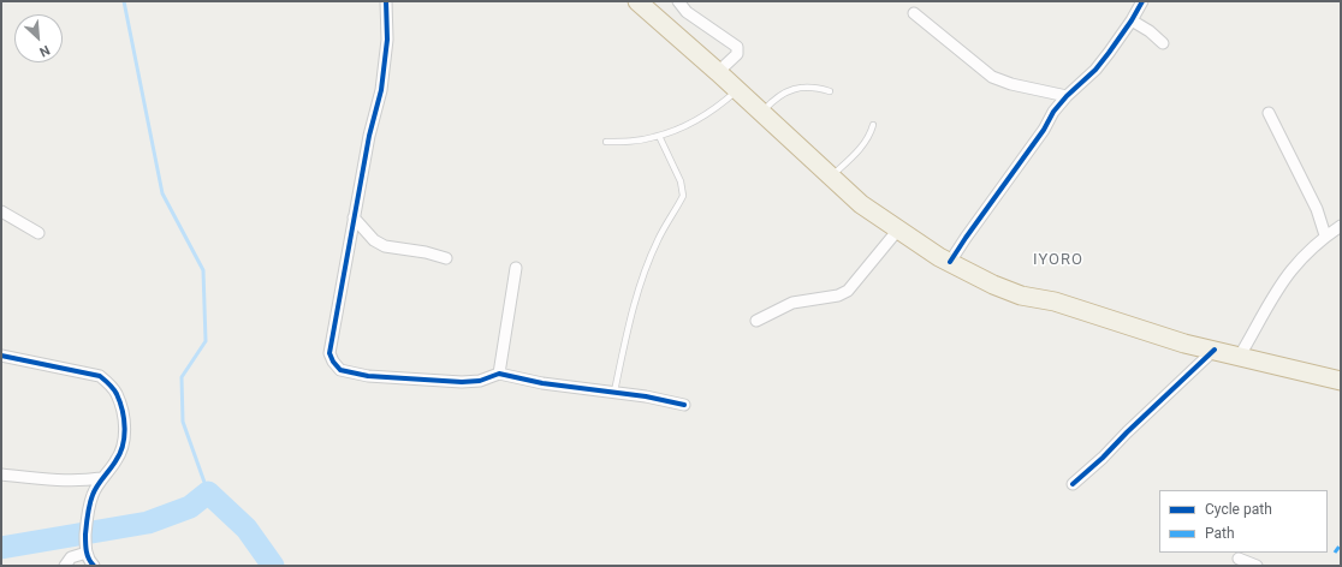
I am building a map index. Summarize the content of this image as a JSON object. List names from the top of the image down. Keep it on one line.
{"districts":["IYORO"],"legend":["Cycle path","Path"],"north":"bottom right"}
